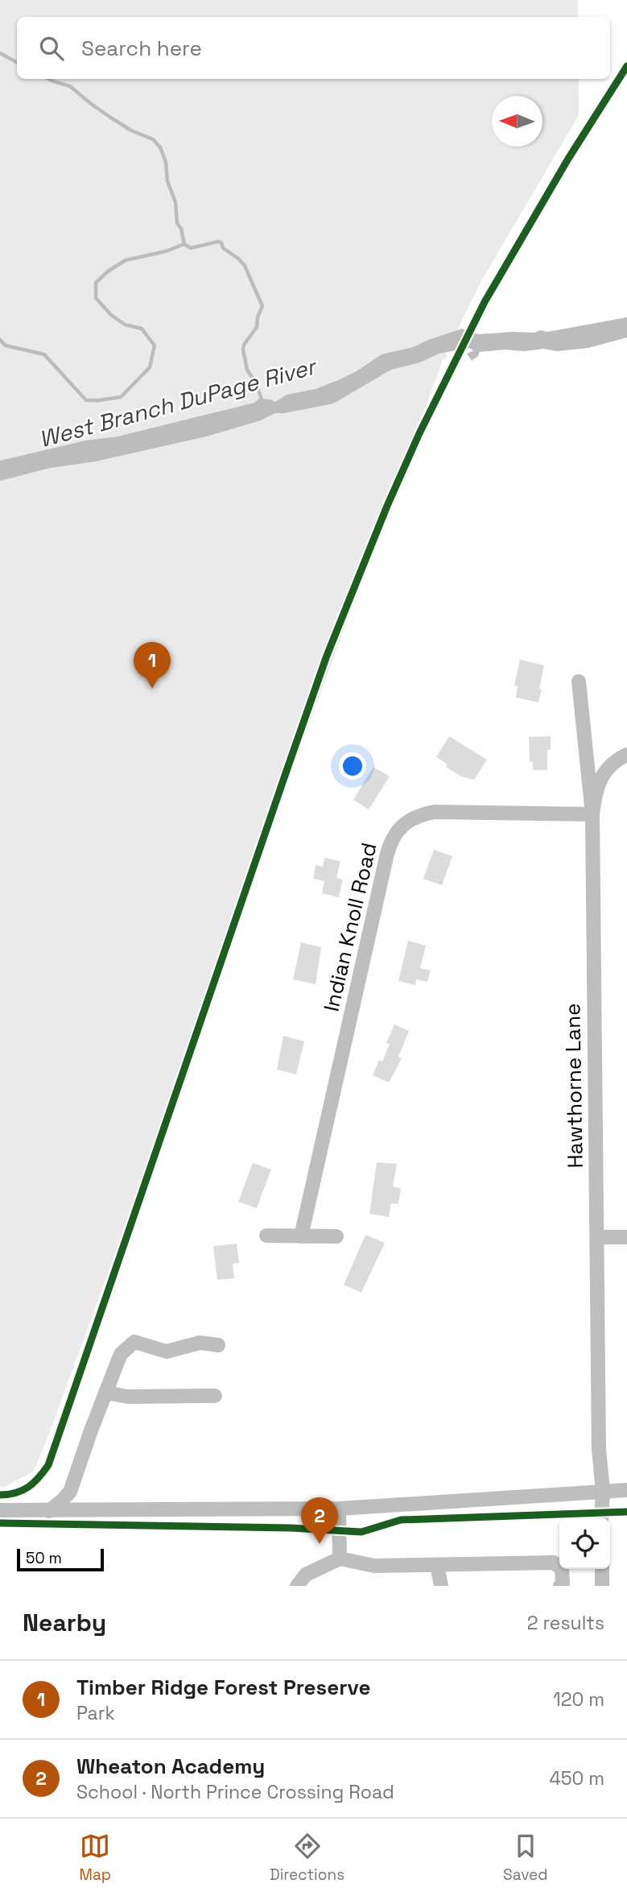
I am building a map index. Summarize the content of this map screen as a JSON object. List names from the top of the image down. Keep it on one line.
{"streets":{"street":["Indian Knoll Road","Hawthorne Lane"]},"crossings":[["Indian Knoll Road","Hawthorne Lane"]],"water":["West Branch DuPage River"],"scale_bar":"50 m","north":"left","page":{"search":"Search here","pins":["1","2"],"scale":"50 m","heading":["Nearby","2 results"],"list":[{"mark":"1","name":"Timber Ridge Forest Preserve","note":"Park","value":"120 m"},{"mark":"2","name":"Wheaton Academy","note":"School · North Prince Crossing Road","value":"450 m"}],"nav":["Map","Directions","Saved"]}}
